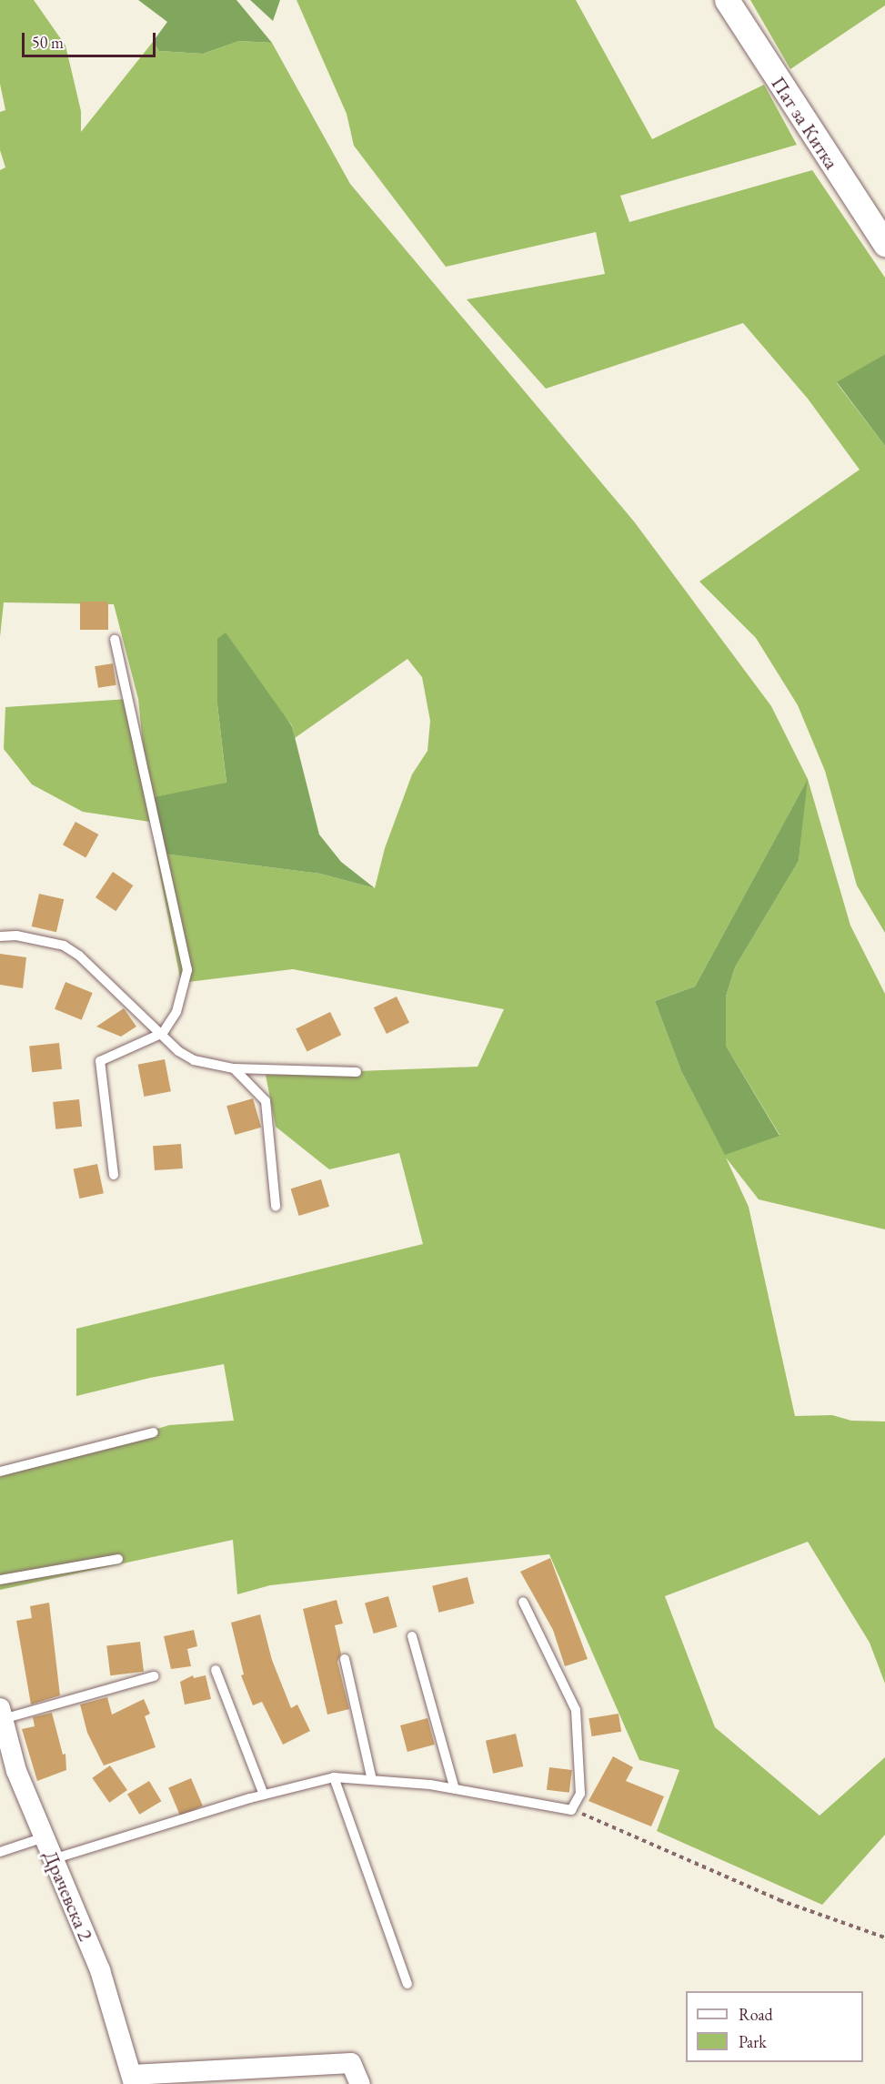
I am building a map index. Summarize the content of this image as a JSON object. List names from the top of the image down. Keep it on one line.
{"streets":{"street":["Пат за Китка","Драчевска 2"]},"legend":["Road","Park"],"scale_bar":"50 m"}
